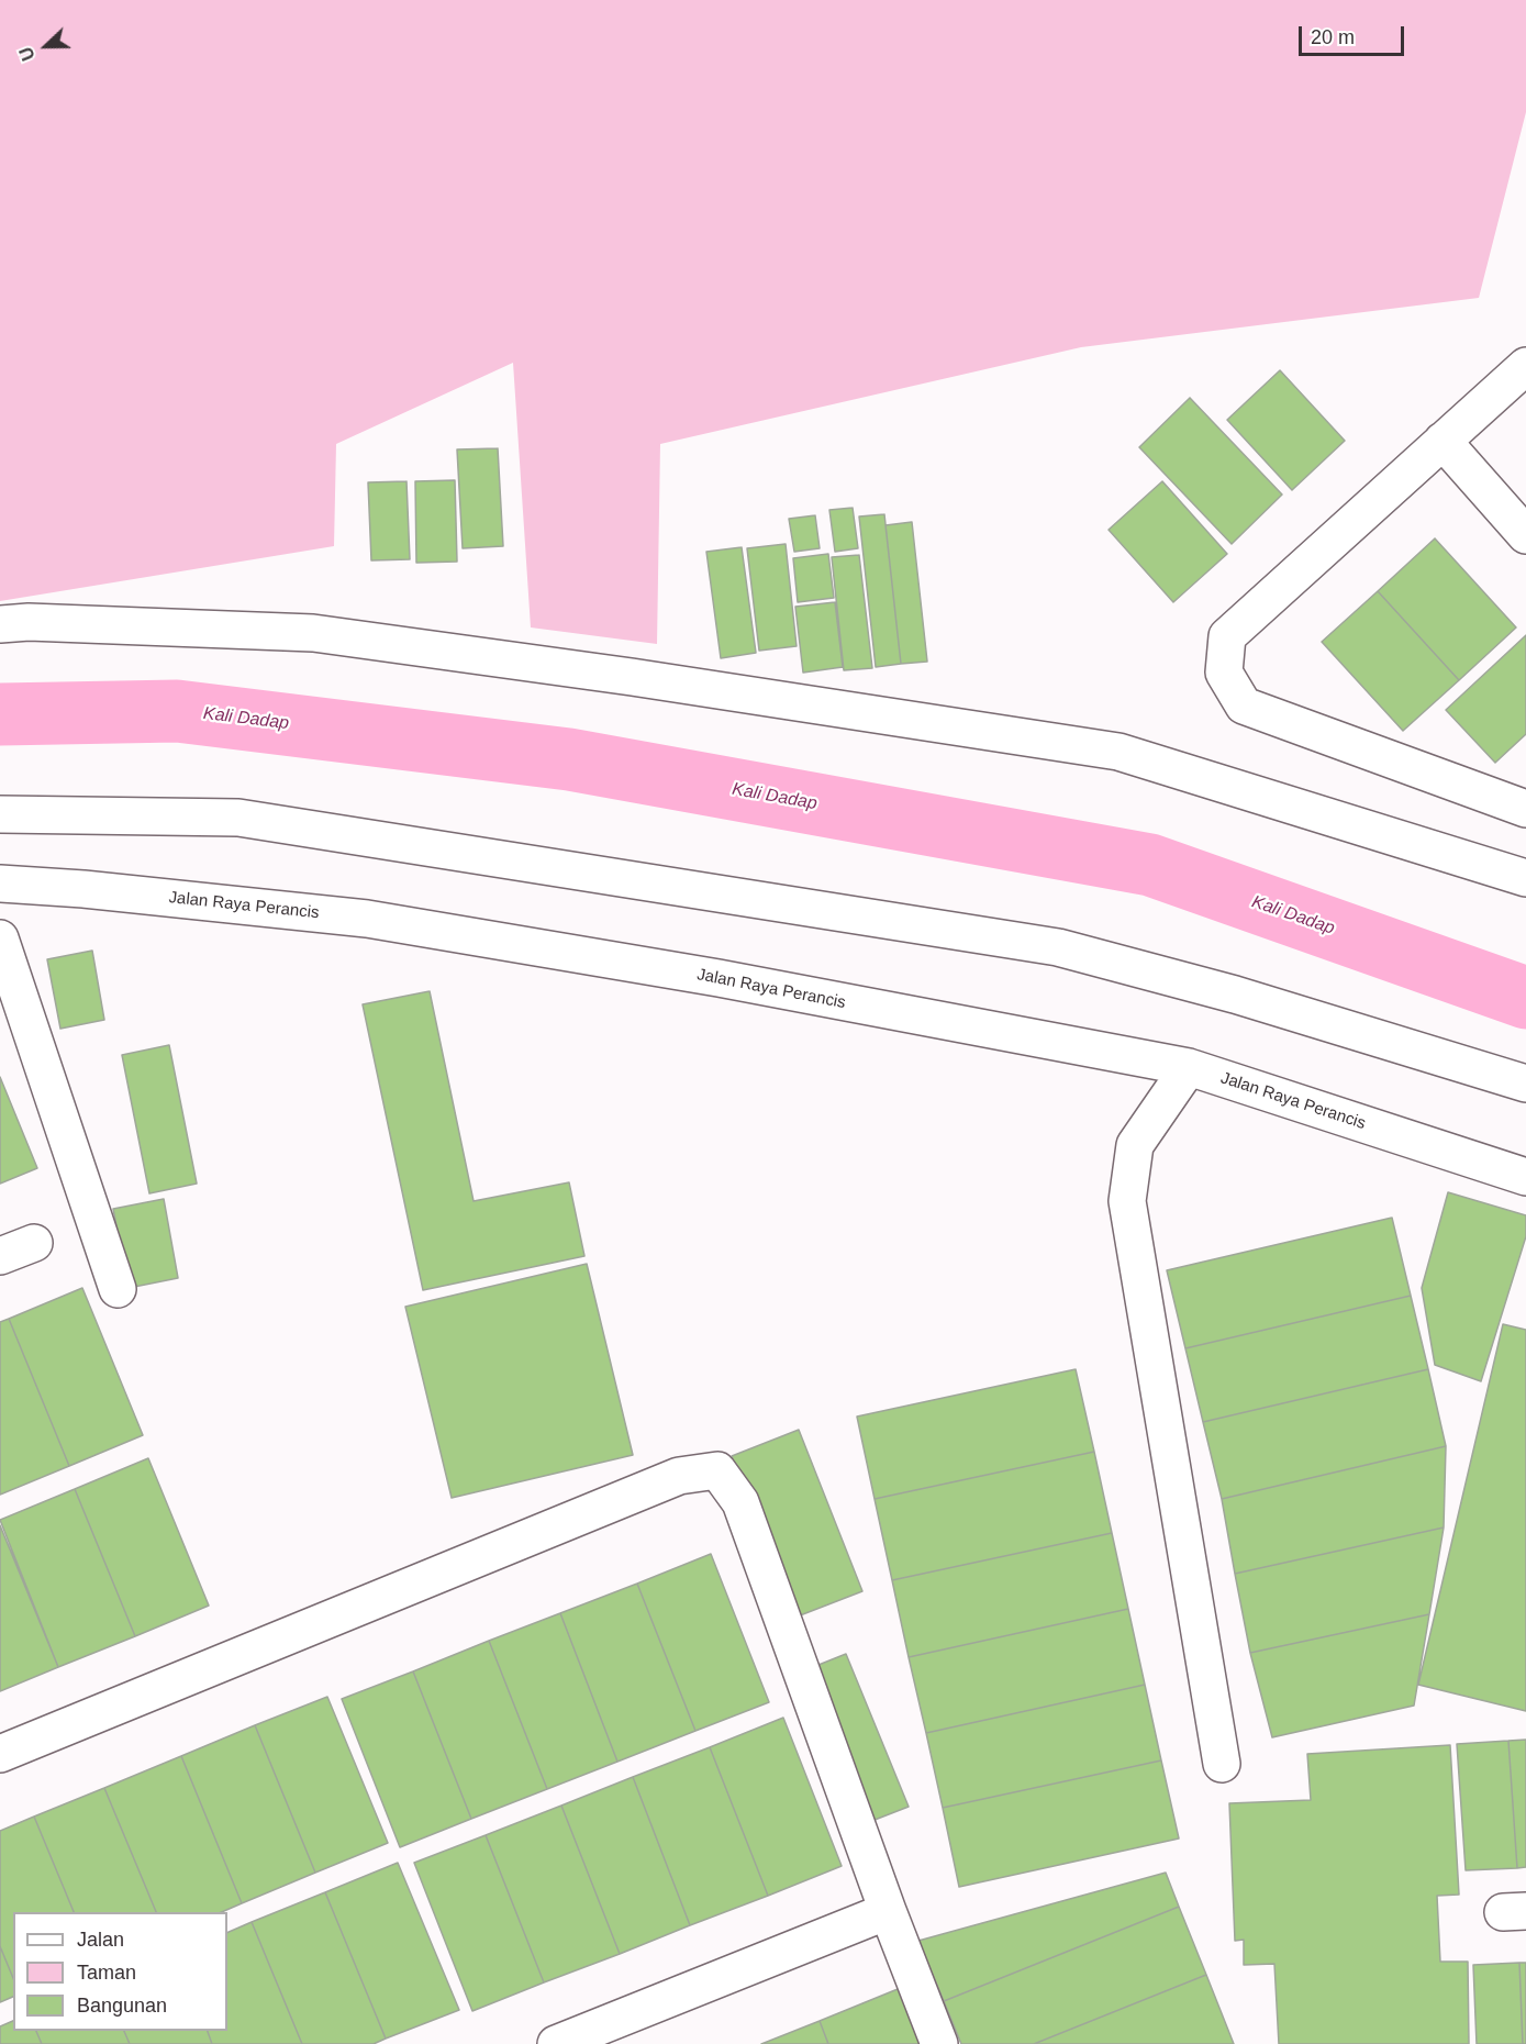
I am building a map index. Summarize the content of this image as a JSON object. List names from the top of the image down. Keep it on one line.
{"streets":{"street":["Jalan Raya Perancis"]},"water":["Kali Dadap"],"legend":["Jalan","Taman","Bangunan"],"scale_bar":"20 m","north":"left"}
